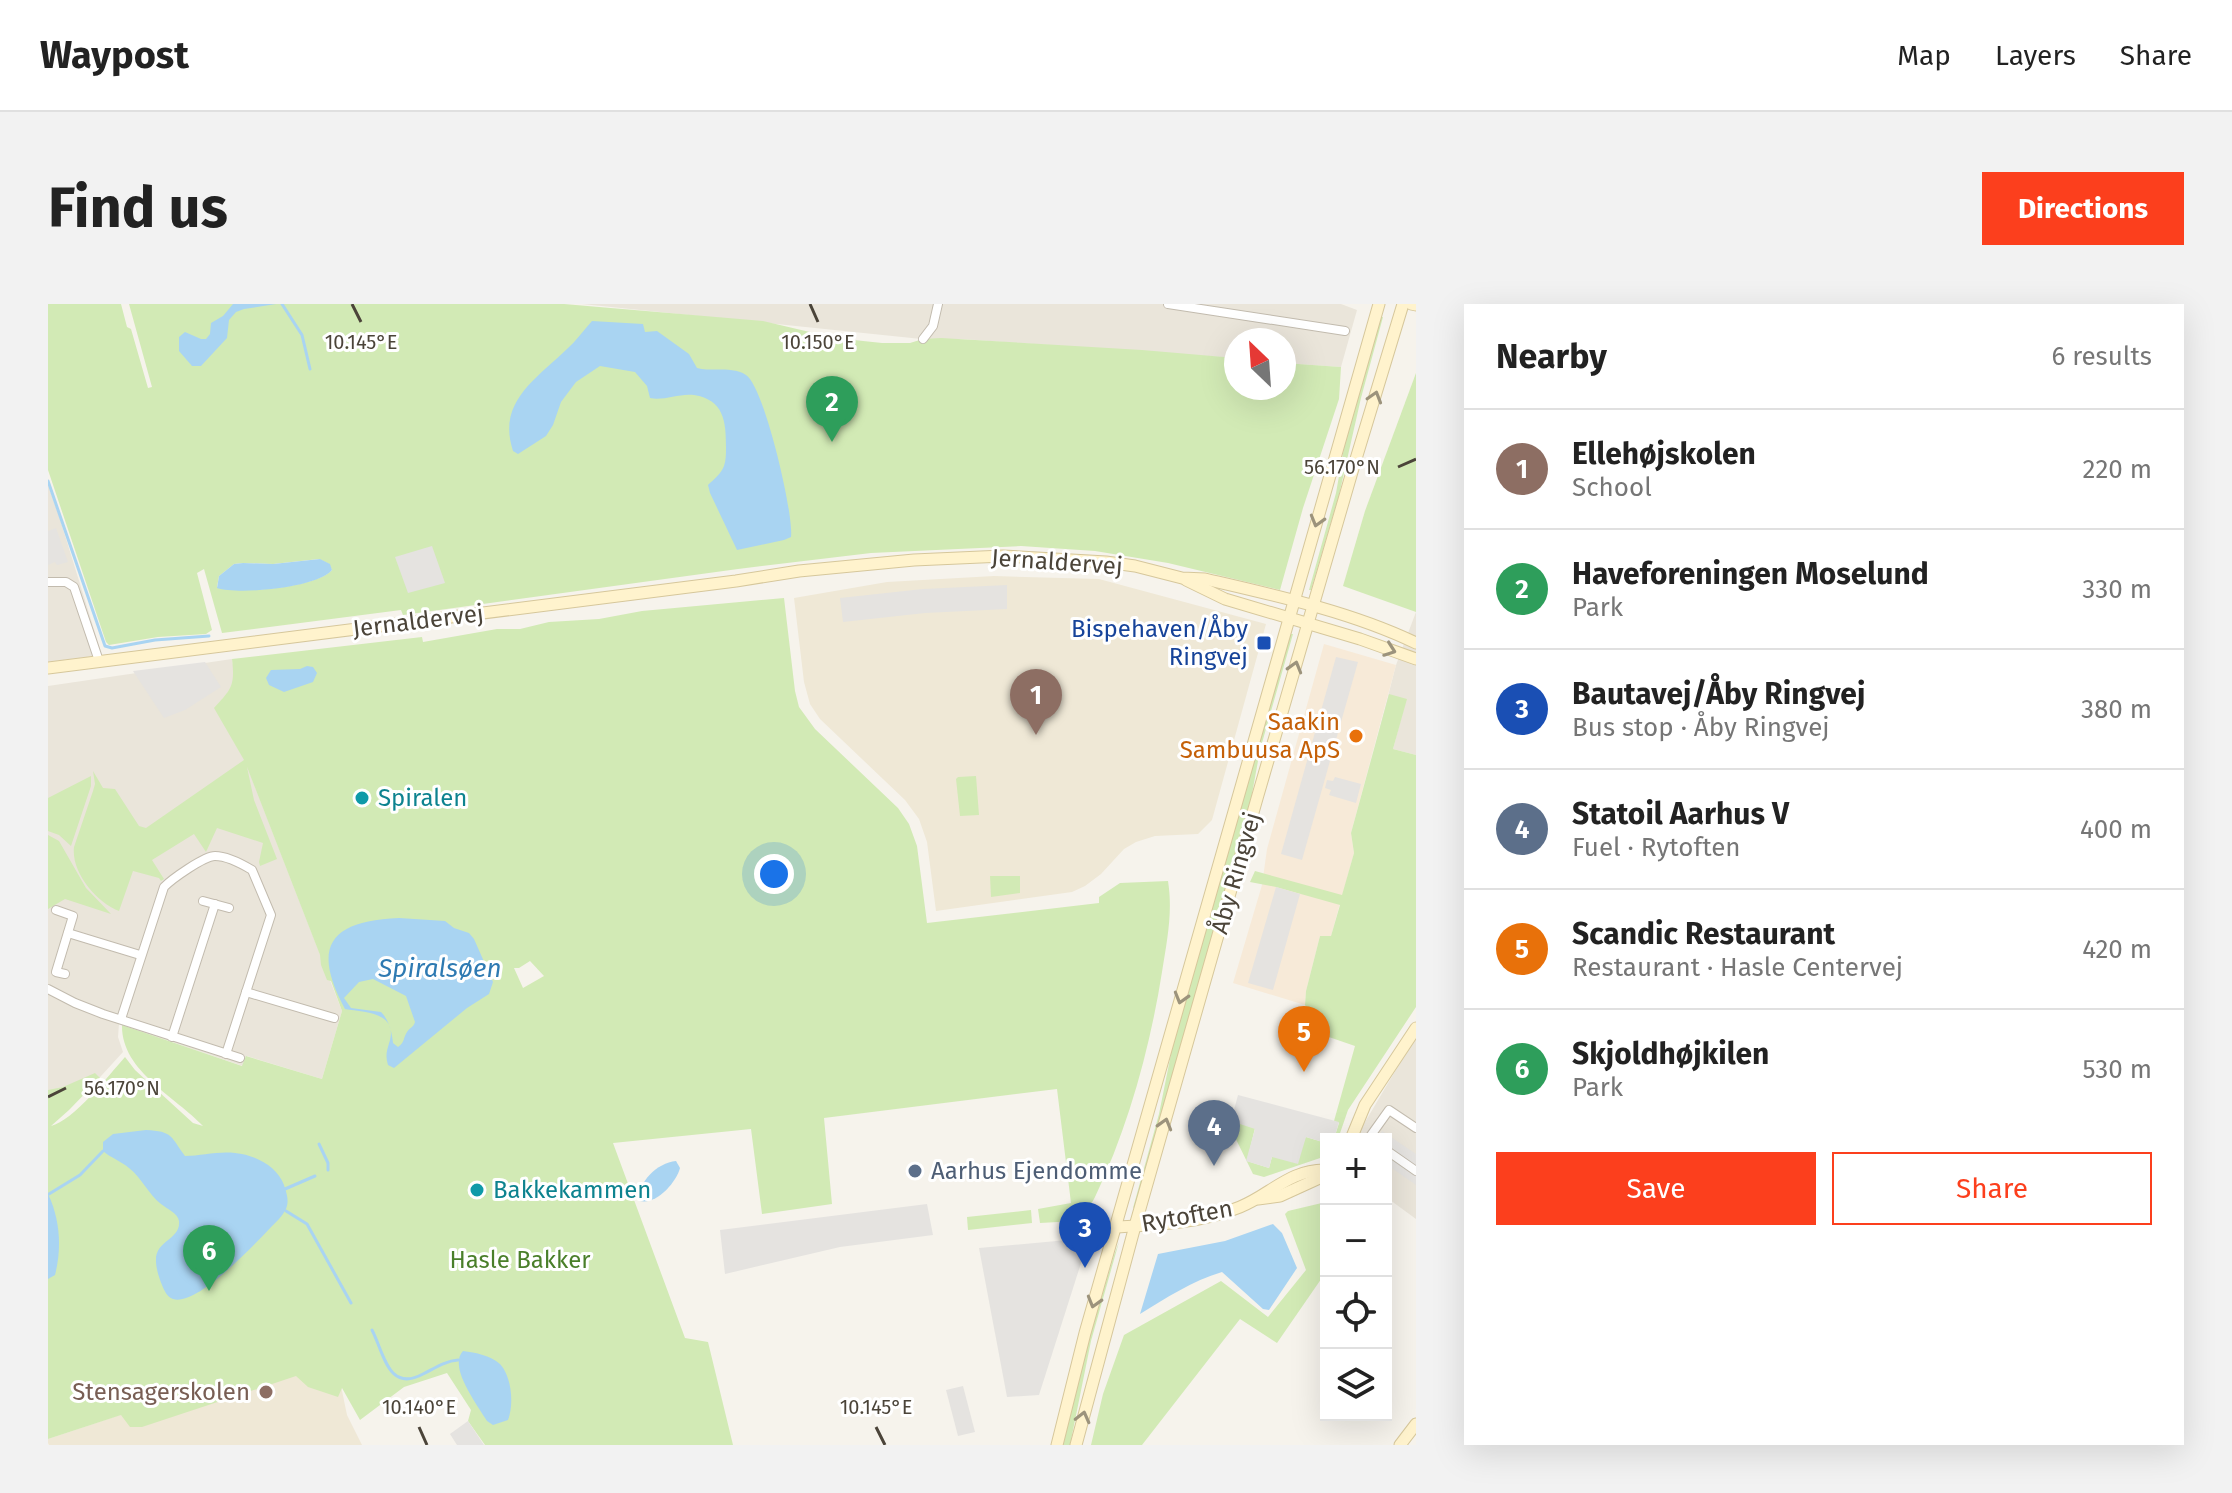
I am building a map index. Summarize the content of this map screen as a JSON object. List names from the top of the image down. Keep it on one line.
{"streets":{"main road":["Jernaldervej","Åby Ringvej","Rytoften"]},"crossings":[["Jernaldervej","Åby Ringvej"],["Åby Ringvej","Rytoften"]],"water":["Spiralsøen"],"parks":["Hasle Bakker"],"places":{"transit":["Bispehaven/Åby Ringvej"],"other":["Saakin Sambuusa ApS","Spiralen","Aarhus Ejendomme","Bakkekammen","Stensagerskolen"]},"north":"top left","page":{"header":"Waypost","nav":["Map","Layers","Share"],"buttons":["Directions",["Save","Share"]],"title":"Find us","heading":["Nearby","6 results"],"pins":["2","1","5","4","3","6"],"list":[{"mark":"1","name":"Ellehøjskolen","note":"School","value":"220 m"},{"mark":"2","name":"Haveforeningen Moselund","note":"Park","value":"330 m"},{"mark":"3","name":"Bautavej/Åby Ringvej","note":"Bus stop · Åby Ringvej","value":"380 m"},{"mark":"4","name":"Statoil Aarhus V","note":"Fuel · Rytoften","value":"400 m"},{"mark":"5","name":"Scandic Restaurant","note":"Restaurant · Hasle Centervej","value":"420 m"},{"mark":"6","name":"Skjoldhøjkilen","note":"Park","value":"530 m"}],"map_buttons":["+","−"]},"coordinates":["10.145°E","10.150°E","56.170°N","10.140°E"]}
